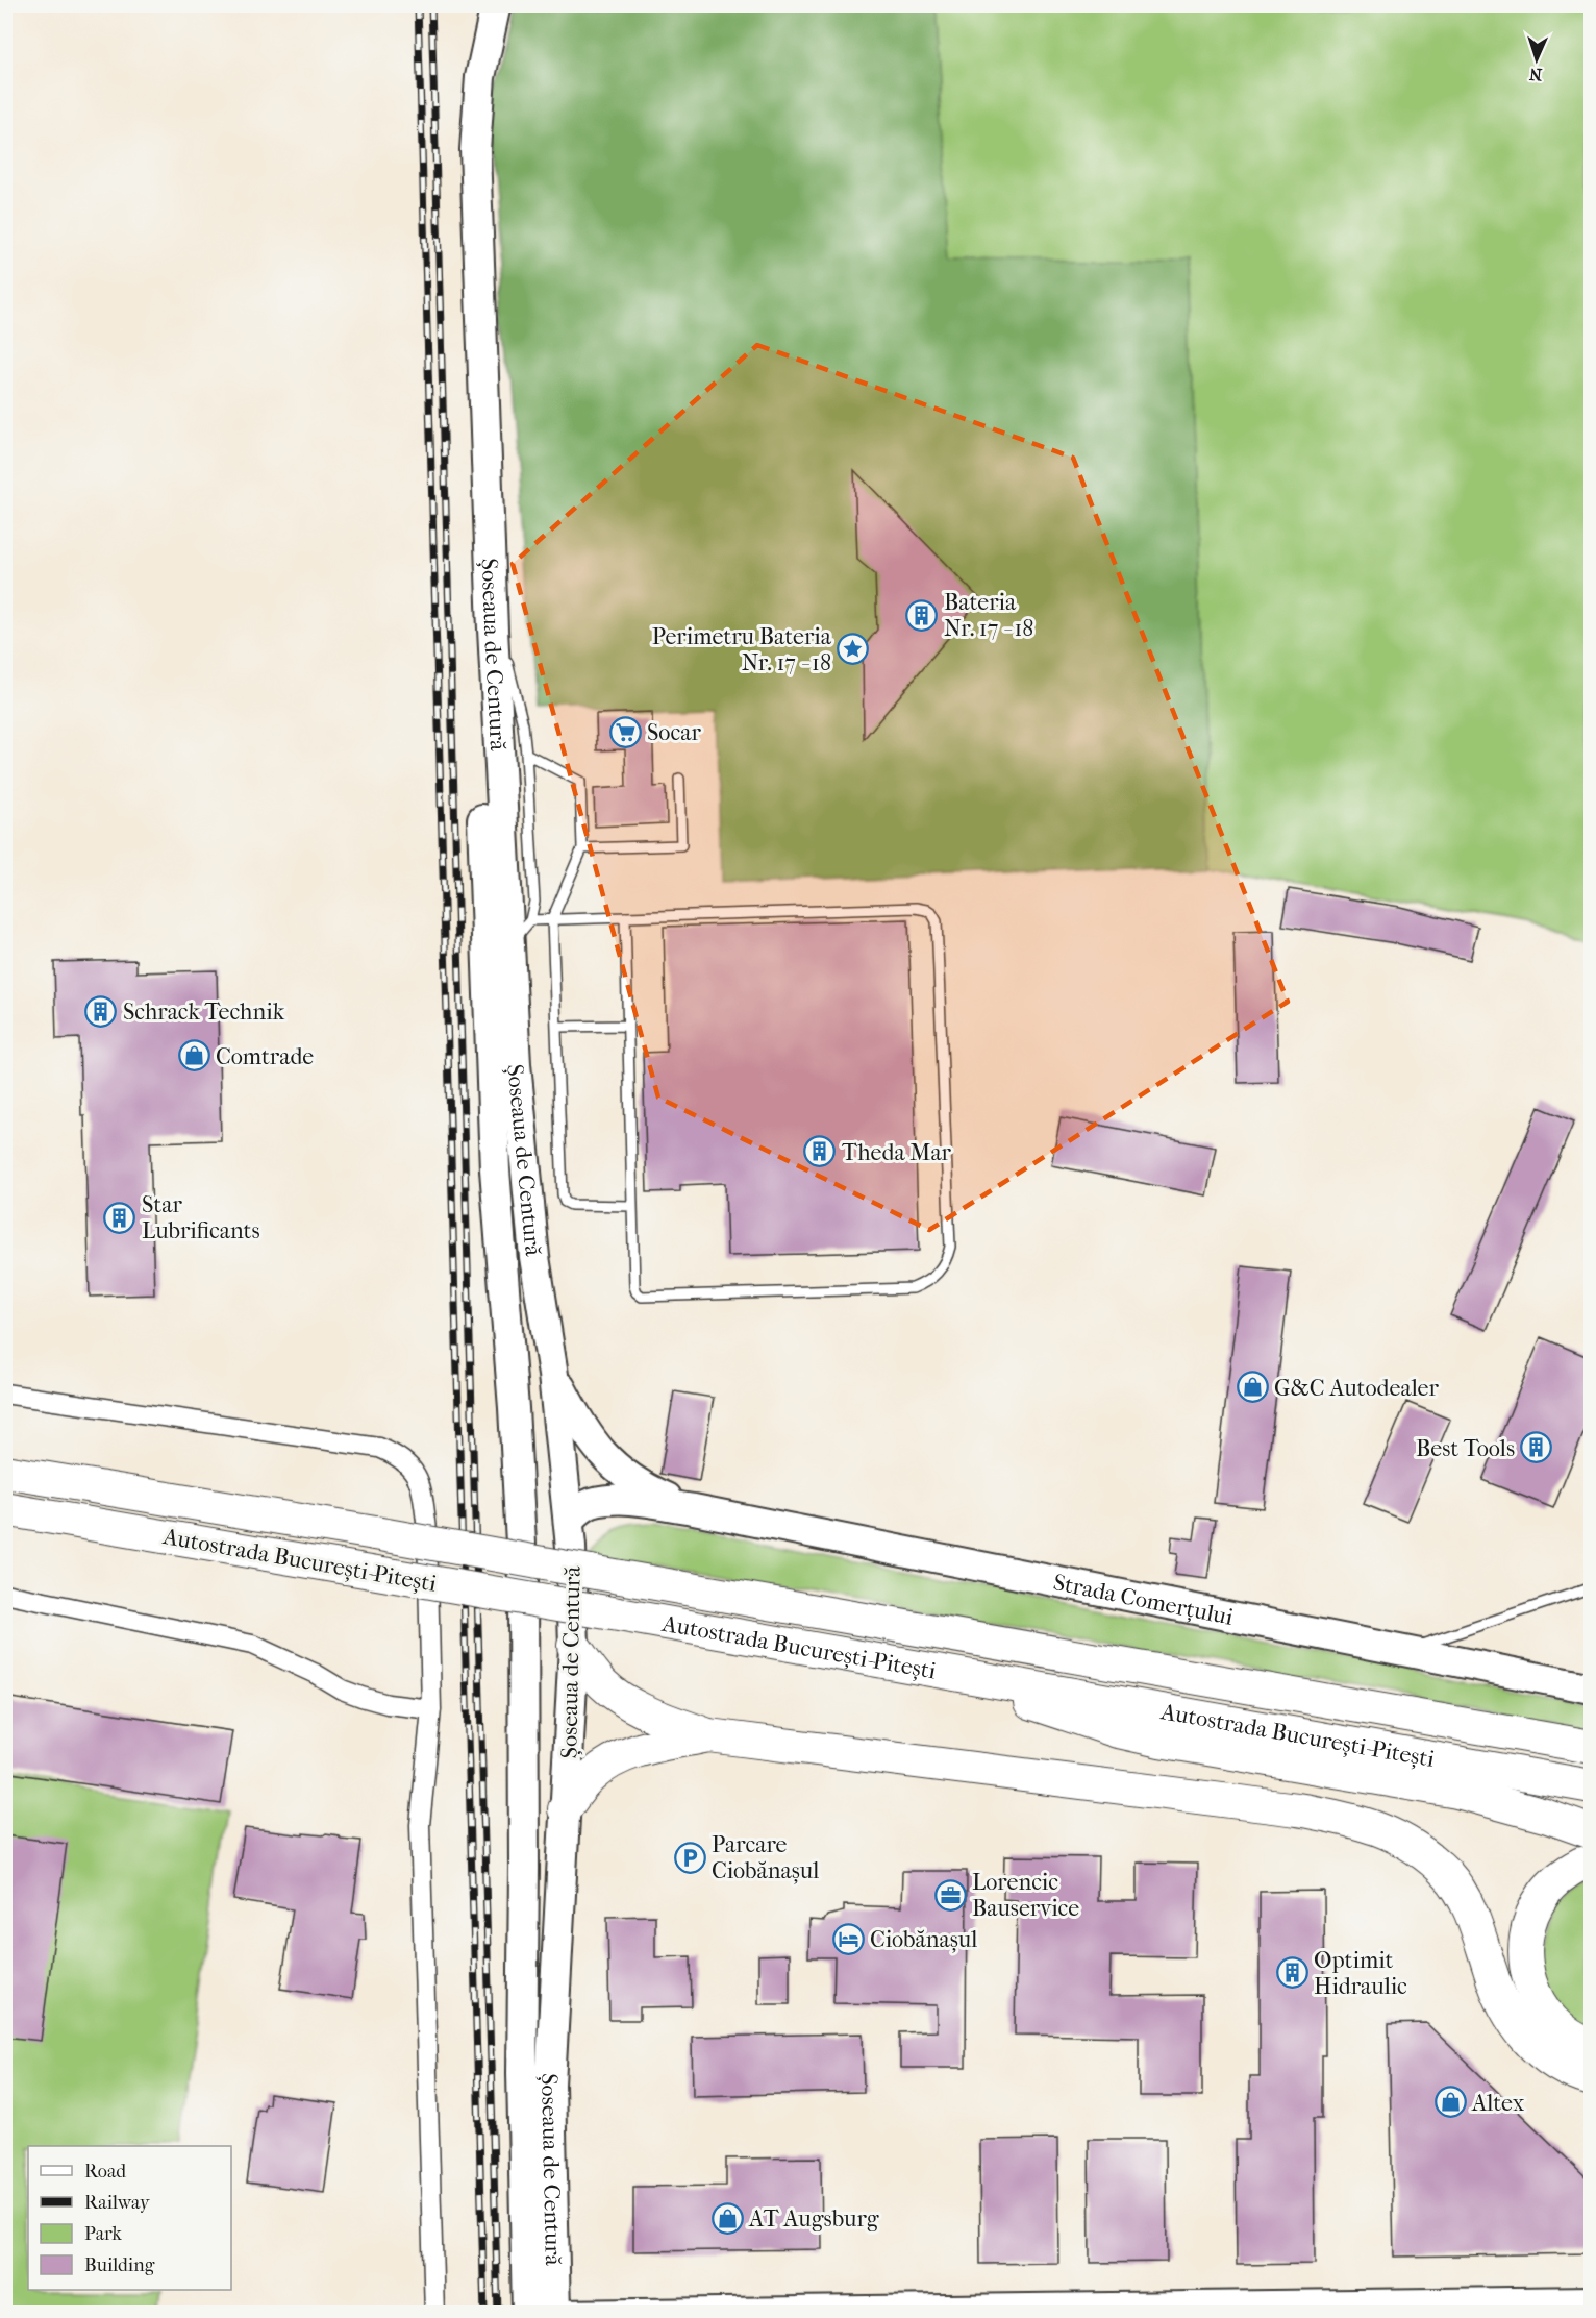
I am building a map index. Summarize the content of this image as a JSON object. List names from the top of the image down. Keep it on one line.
{"streets":{"highway":["Autostrada București-Pitești"],"main road":["Șoseaua de Centură","Strada Comerțului"]},"places":{"building":["Bateria Nr. 17 - 18","Schrack Technik","Theda Mar","Star Lubrificants","Best Tools","Optimit Hidraulic"],"place":["Perimetru Bateria Nr. 17 - 18"],"supermarket":["Socar"],"shop":["Comtrade","G&C Autodealer","Altex","AT Augsburg"],"parking":["Parcare Ciobănașul"],"office":["Lorencic Bauservice"],"hotel":["Ciobănașul"]},"legend":["Road","Railway","Park","Building"],"north":"bottom"}
